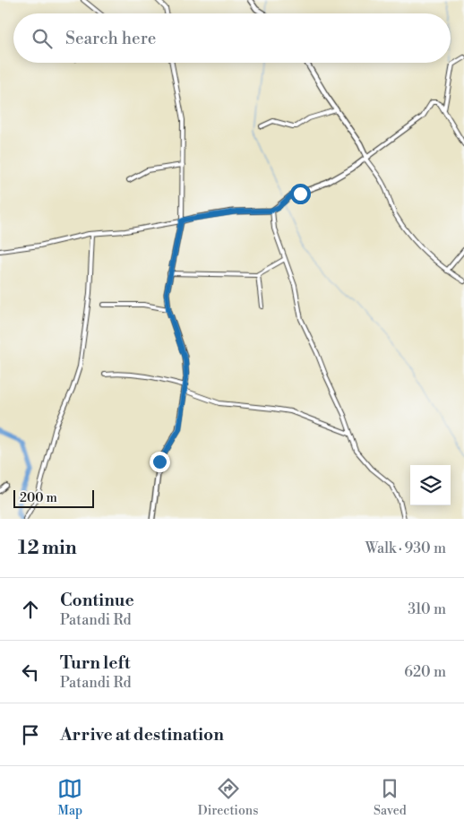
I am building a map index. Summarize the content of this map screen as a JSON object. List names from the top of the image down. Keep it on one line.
{"scale_bar":"200 m","page":{"search":"Search here","scale":"200 m","heading":["12 min","Walk · 930 m"],"list":[["Continue","Patandi Rd","310 m"],["Turn left","Patandi Rd","620 m"],"Arrive at destination"],"nav":["Map","Directions","Saved"]}}
